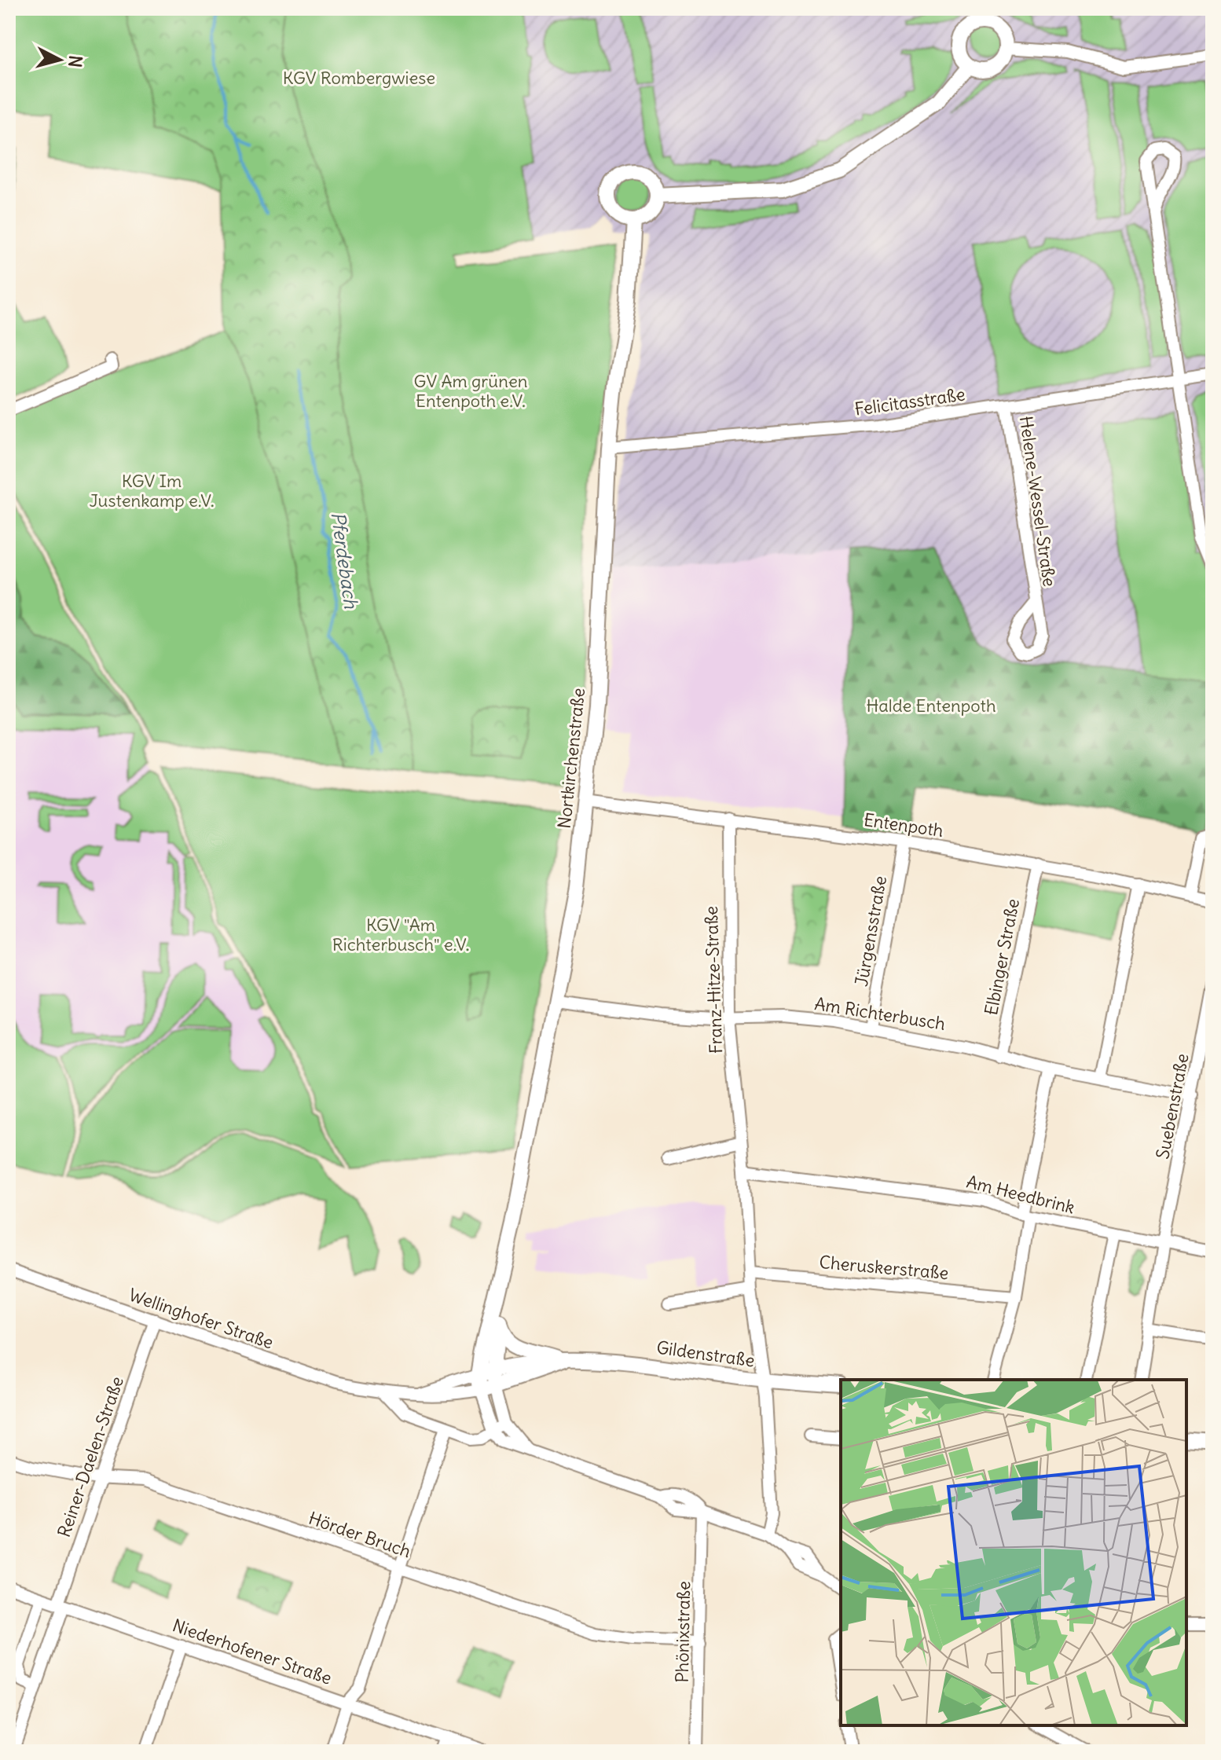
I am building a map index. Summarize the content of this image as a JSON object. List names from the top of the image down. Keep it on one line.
{"streets":{"main road":["Nortkirchenstraße","Gildenstraße"],"street":["Felicitasstraße","Helene-Wessel-Straße","Entenpoth","Jürgensstraße","Elbinger Straße","Franz-Hitze-Straße","Am Richterbusch","Suebenstraße","Am Heedbrink","Cheruskerstraße","Wellinghofer Straße","Reiner-Daelen-Straße","Hörder Bruch","Phönixstraße","Niederhofener Straße"]},"crossings":[["Felicitasstraße","Helene-Wessel-Straße"],["Felicitasstraße","Nortkirchenstraße"],["Nortkirchenstraße","Entenpoth"],["Nortkirchenstraße","Am Richterbusch"],["Nortkirchenstraße","Wellinghofer Straße"],["Nortkirchenstraße","Gildenstraße"],["Entenpoth","Jürgensstraße"],["Entenpoth","Elbinger Straße"],["Entenpoth","Franz-Hitze-Straße"],["Jürgensstraße","Am Richterbusch"],["Elbinger Straße","Am Richterbusch"],["Franz-Hitze-Straße","Am Richterbusch"],["Franz-Hitze-Straße","Am Heedbrink"],["Franz-Hitze-Straße","Cheruskerstraße"],["Franz-Hitze-Straße","Gildenstraße"],["Am Richterbusch","Suebenstraße"],["Suebenstraße","Am Heedbrink"],["Wellinghofer Straße","Gildenstraße"],["Wellinghofer Straße","Reiner-Daelen-Straße"],["Reiner-Daelen-Straße","Hörder Bruch"],["Reiner-Daelen-Straße","Niederhofener Straße"],["Hörder Bruch","Phönixstraße"]],"water":["Pferdebach"],"parks":["KGV Rombergwiese","GV Am grünen Entenpoth e.V.","KGV Im Justenkamp e.V.","Halde Entenpoth","KGV \"Am Richterbusch\" e.V."],"north":"right"}
